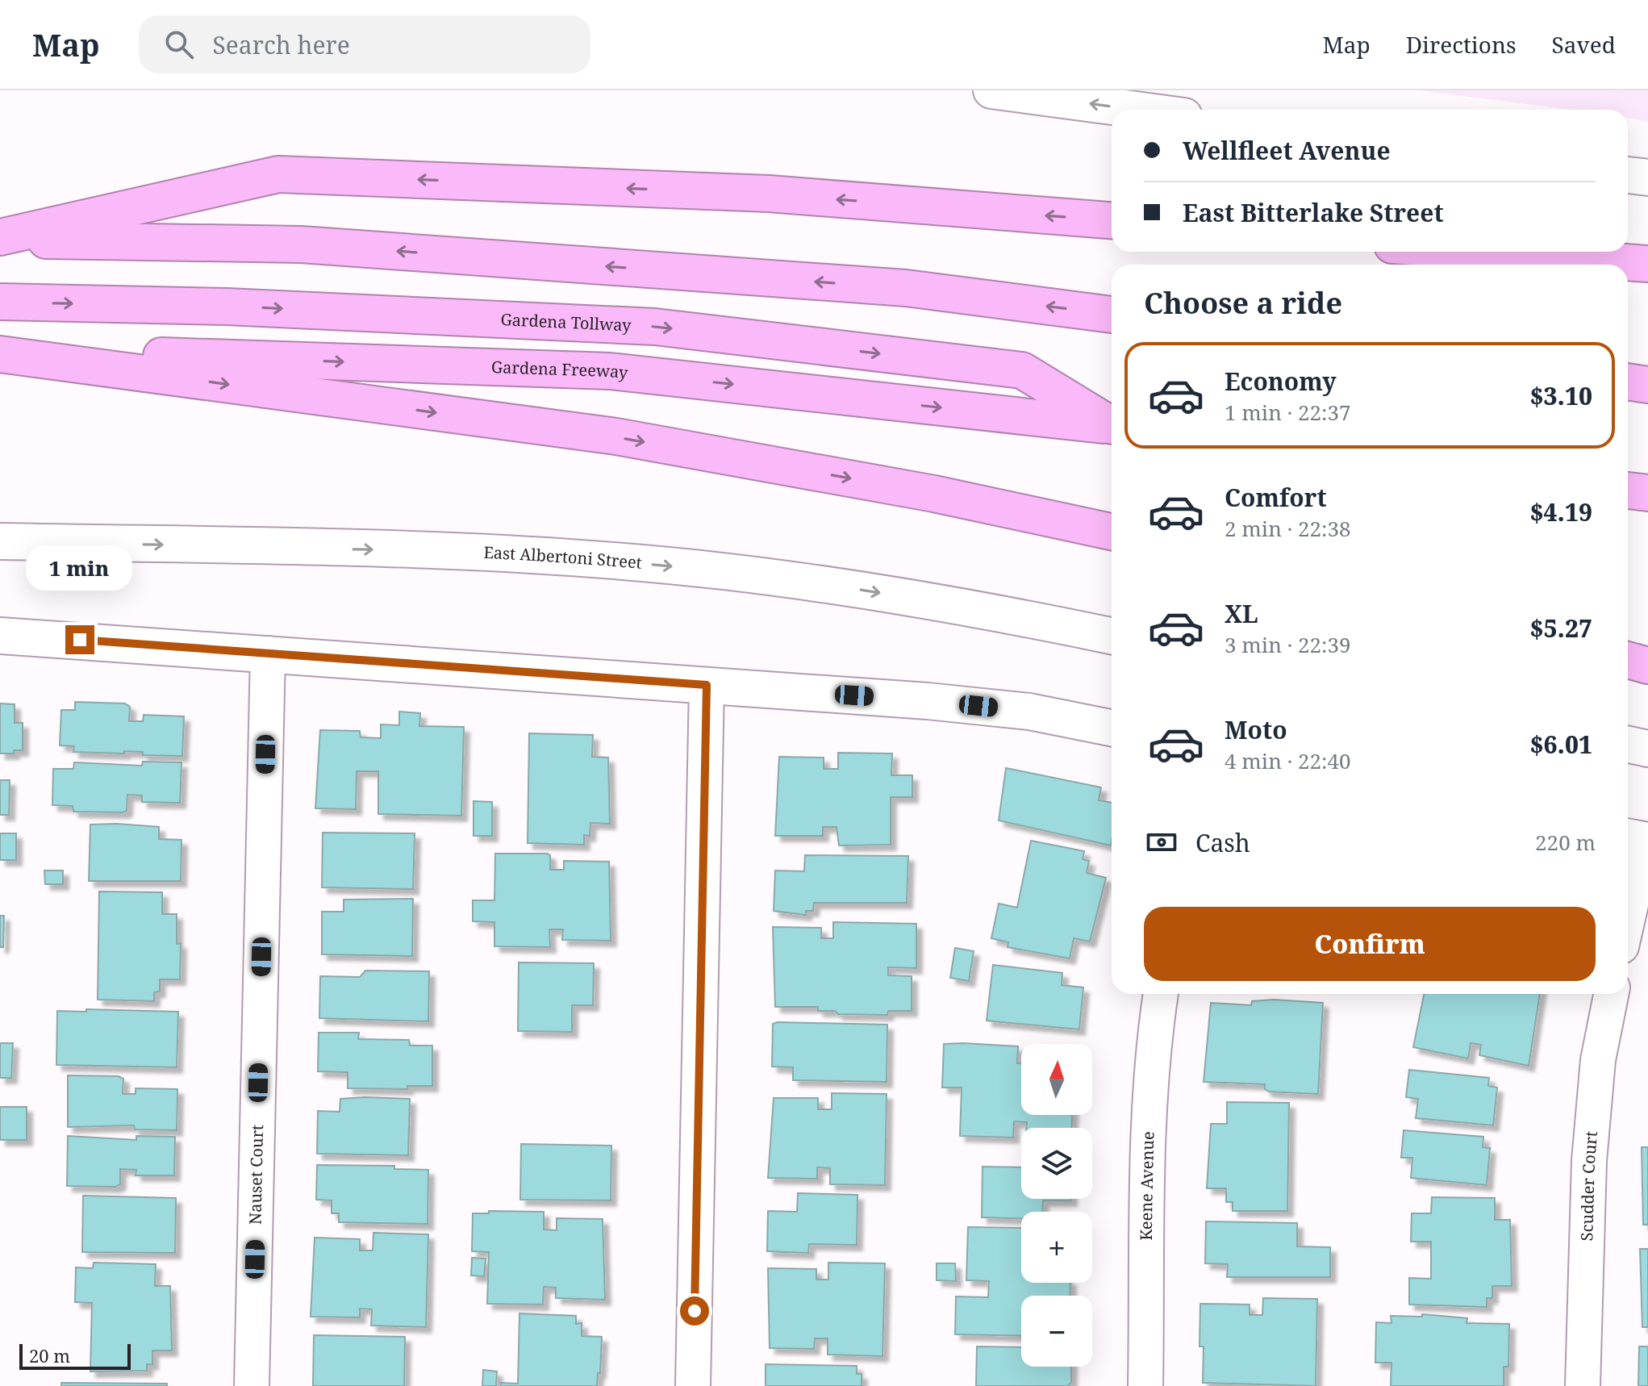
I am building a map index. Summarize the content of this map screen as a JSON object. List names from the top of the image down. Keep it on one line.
{"streets":{"highway":["Gardena Tollway","Gardena Freeway"],"main road":["East Albertoni Street"],"street":["Nauset Court","Scudder Court","Keene Avenue"]},"scale_bar":"20 m","north":"top","page":{"header":"Map","search":"Search here","nav":["Map","Directions","Saved"],"banner":["Wellfleet Avenue","East Bitterlake Street"],"heading":"Choose a ride","list":[{"name":"Economy","note":"1 min · 22:37","value":"$3.10"},{"name":"Comfort","note":"2 min · 22:38","value":"$4.19"},{"name":"XL","note":"3 min · 22:39","value":"$5.27"},{"name":"Moto","note":"4 min · 22:40","value":"$6.01"}],"bubble":"1 min","pay":["Cash","220 m"],"buttons":"Confirm","map_buttons":["+","−"],"scale":"20 m"}}
